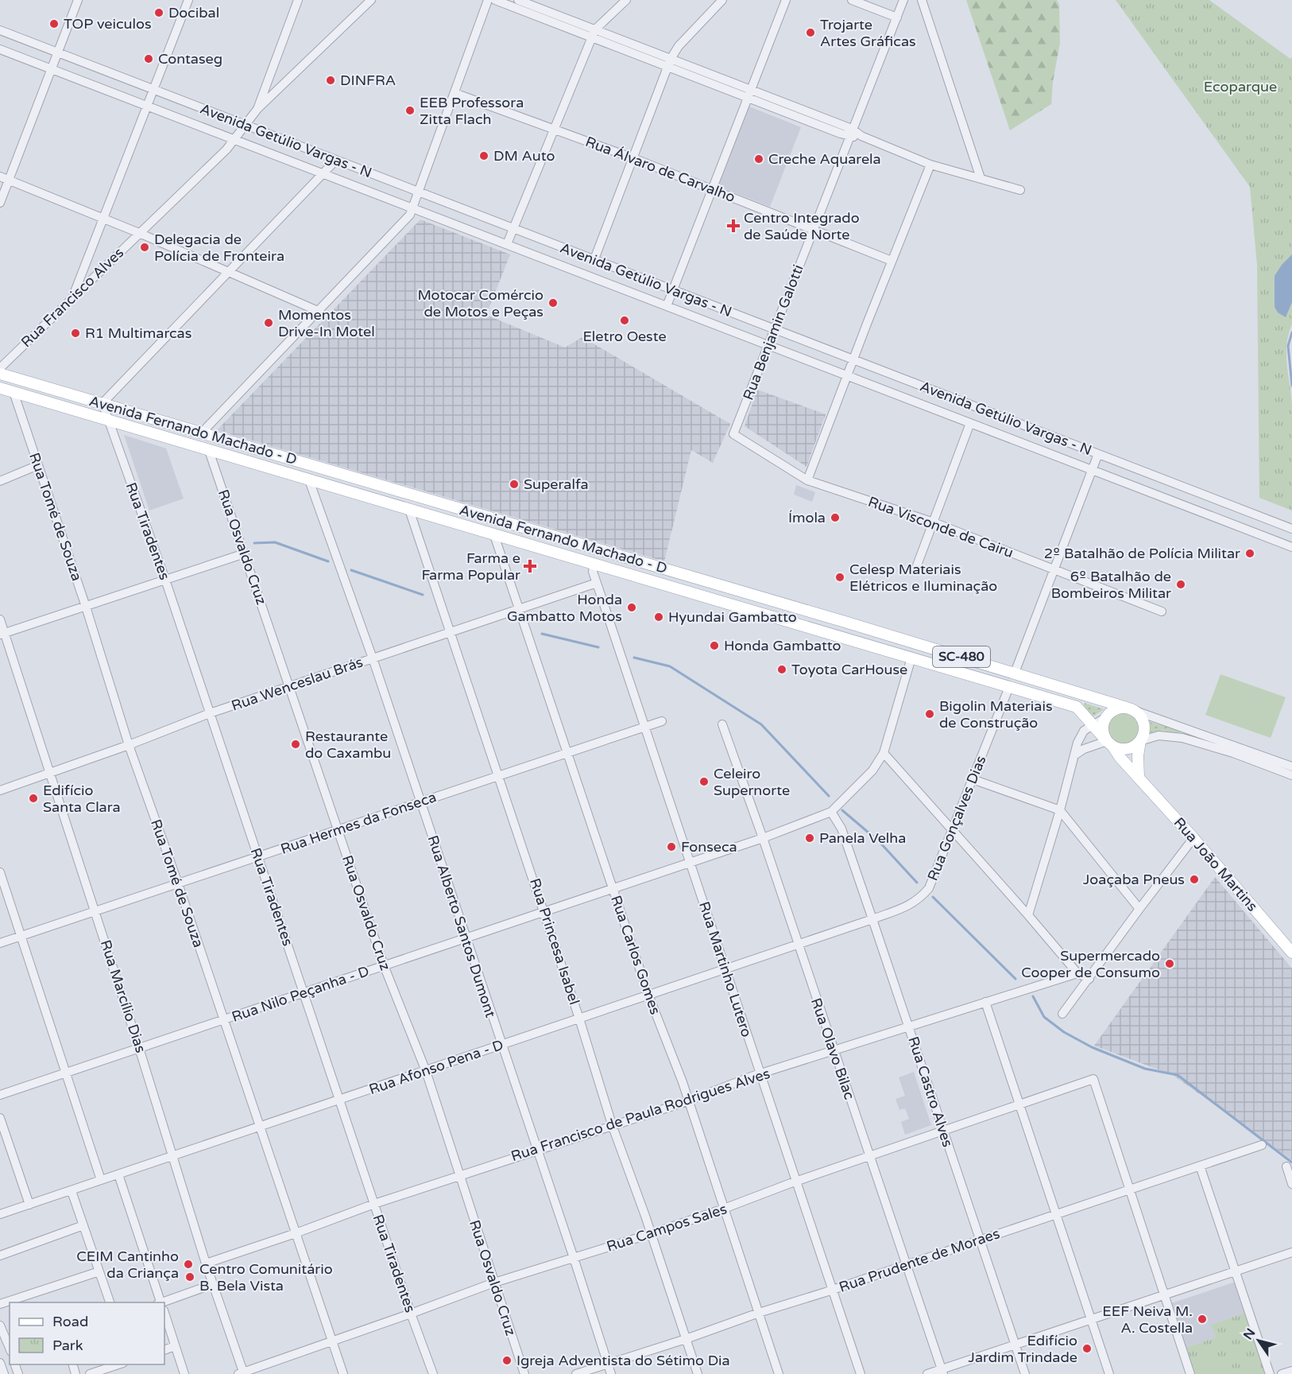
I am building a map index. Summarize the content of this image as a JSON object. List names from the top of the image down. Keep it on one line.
{"streets":{"main road":["Avenida Fernando Machado - D","SC-480","Rua João Martins"],"street":["Avenida Getúlio Vargas - N","Rua Álvaro de Carvalho","Rua Francisco Alves","Rua Benjamin Galotti","Rua Tomé de Souza","Rua Visconde de Cairu","Rua Tiradentes","Rua Osvaldo Cruz","Rua Wenceslau Brás","Rua Gonçalves Dias","Rua Hermes da Fonseca","Rua Alberto Santos Dumont","Rua Princesa Isabel","Rua Carlos Gomes","Rua Martinho Lutero","Rua Nilo Peçanha - D","Rua Marcílio Dias","Rua Olavo Bilac","Rua Afonso Pena - D","Rua Castro Alves","Rua Francisco de Paula Rodrigues Alves","Rua Campos Sales","Rua Prudente de Moraes"]},"crossings":[["Avenida Getúlio Vargas - N","Rua Francisco Alves"],["Avenida Getúlio Vargas - N","Rua Benjamin Galotti"],["Rua Álvaro de Carvalho","Rua Benjamin Galotti"],["Rua Benjamin Galotti","Rua Visconde de Cairu"],["Avenida Fernando Machado - D","Rua Tomé de Souza"],["Avenida Fernando Machado - D","Rua Tiradentes"],["Avenida Fernando Machado - D","Rua Osvaldo Cruz"],["Avenida Fernando Machado - D","Rua Gonçalves Dias"],["Avenida Fernando Machado - D","Rua João Martins"],["Avenida Fernando Machado - D","Rua Alberto Santos Dumont"],["Avenida Fernando Machado - D","Rua Princesa Isabel"],["Avenida Fernando Machado - D","Rua Carlos Gomes"],["Avenida Fernando Machado - D","Rua Martinho Lutero"],["Rua Tomé de Souza","Rua Wenceslau Brás"],["Rua Tomé de Souza","Rua Hermes da Fonseca"],["Rua Tomé de Souza","Rua Nilo Peçanha - D"],["Rua Tomé de Souza","Rua Afonso Pena - D"],["Rua Tomé de Souza","Rua Francisco de Paula Rodrigues Alves"],["Rua Tomé de Souza","Rua Campos Sales"],["Rua Tiradentes","Rua Wenceslau Brás"],["Rua Tiradentes","Rua Hermes da Fonseca"],["Rua Tiradentes","Rua Nilo Peçanha - D"],["Rua Tiradentes","Rua Afonso Pena - D"],["Rua Tiradentes","Rua Francisco de Paula Rodrigues Alves"],["Rua Tiradentes","Rua Campos Sales"],["Rua Osvaldo Cruz","Rua Wenceslau Brás"],["Rua Osvaldo Cruz","Rua Hermes da Fonseca"],["Rua Osvaldo Cruz","Rua Nilo Peçanha - D"],["Rua Osvaldo Cruz","Rua Afonso Pena - D"],["Rua Osvaldo Cruz","Rua Francisco de Paula Rodrigues Alves"],["Rua Osvaldo Cruz","Rua Campos Sales"],["Rua Wenceslau Brás","Rua Alberto Santos Dumont"],["Rua Wenceslau Brás","Rua Princesa Isabel"],["Rua Wenceslau Brás","Rua Carlos Gomes"],["Rua Wenceslau Brás","Rua Martinho Lutero"],["Rua Wenceslau Brás","Rua Marcílio Dias"],["Rua Gonçalves Dias","Rua Afonso Pena - D"],["Rua Gonçalves Dias","Rua Castro Alves"],["Rua Hermes da Fonseca","Rua Alberto Santos Dumont"],["Rua Hermes da Fonseca","Rua Princesa Isabel"],["Rua Hermes da Fonseca","Rua Carlos Gomes"],["Rua Hermes da Fonseca","Rua Martinho Lutero"],["Rua Hermes da Fonseca","Rua Marcílio Dias"],["Rua Alberto Santos Dumont","Rua Nilo Peçanha - D"],["Rua Alberto Santos Dumont","Rua Afonso Pena - D"],["Rua Alberto Santos Dumont","Rua Francisco de Paula Rodrigues Alves"],["Rua Alberto Santos Dumont","Rua Campos Sales"],["Rua Alberto Santos Dumont","Rua Prudente de Moraes"],["Rua Princesa Isabel","Rua Nilo Peçanha - D"],["Rua Princesa Isabel","Rua Afonso Pena - D"],["Rua Princesa Isabel","Rua Francisco de Paula Rodrigues Alves"],["Rua Princesa Isabel","Rua Campos Sales"],["Rua Princesa Isabel","Rua Prudente de Moraes"],["Rua Carlos Gomes","Rua Nilo Peçanha - D"],["Rua Carlos Gomes","Rua Afonso Pena - D"],["Rua Carlos Gomes","Rua Francisco de Paula Rodrigues Alves"],["Rua Carlos Gomes","Rua Campos Sales"],["Rua Carlos Gomes","Rua Prudente de Moraes"],["Rua Martinho Lutero","Rua Nilo Peçanha - D"],["Rua Martinho Lutero","Rua Afonso Pena - D"],["Rua Martinho Lutero","Rua Francisco de Paula Rodrigues Alves"],["Rua Martinho Lutero","Rua Campos Sales"],["Rua Martinho Lutero","Rua Prudente de Moraes"],["Rua Nilo Peçanha - D","Rua Marcílio Dias"],["Rua Nilo Peçanha - D","Rua Olavo Bilac"],["Rua Nilo Peçanha - D","Rua Castro Alves"],["Rua Marcílio Dias","Rua Afonso Pena - D"],["Rua Marcílio Dias","Rua Francisco de Paula Rodrigues Alves"],["Rua Marcílio Dias","Rua Campos Sales"],["Rua Olavo Bilac","Rua Afonso Pena - D"],["Rua Olavo Bilac","Rua Francisco de Paula Rodrigues Alves"],["Rua Olavo Bilac","Rua Campos Sales"],["Rua Olavo Bilac","Rua Prudente de Moraes"],["Rua Afonso Pena - D","Rua Castro Alves"],["Rua Castro Alves","Rua Francisco de Paula Rodrigues Alves"],["Rua Castro Alves","Rua Campos Sales"],["Rua Castro Alves","Rua Prudente de Moraes"],["Rua Campos Sales","Rua Prudente de Moraes"]],"parks":["Ecoparque"],"places":{"other":["Docibal","TOP veiculos","Trojarte Artes Gráficas","Contaseg","DINFRA","EEB Professora Zitta Flach","DM Auto","Creche Aquarela","Delegacia de Polícia de Fronteira","Motocar Comércio de Motos e Peças","Eletro Oeste","Momentos Drive-In Motel","R1 Multimarcas","Superalfa","Ímola","2º Batalhão de Polícia Militar","Celesp Materiais Elétricos e Iluminação","6º Batalhão de Bombeiros Militar","Honda Gambatto Motos","Hyundai Gambatto","Honda Gambatto","Toyota CarHouse","Bigolin Materiais de Construção","Restaurante do Caxambu","Celeiro Supernorte","Edifício Santa Clara","Panela Velha","Fonseca","Joaçaba Pneus","Supermercado Cooper de Consumo","CEIM Cantinho da Criança","Centro Comunitário B. Bela Vista","EEF Neiva M. A. Costella","Edifício Jardim Trindade","Igreja Adventista do Sétimo Dia"],"health":["Centro Integrado de Saúde Norte","Farma e Farma Popular"]},"legend":["Road","Park"],"north":"top left"}
